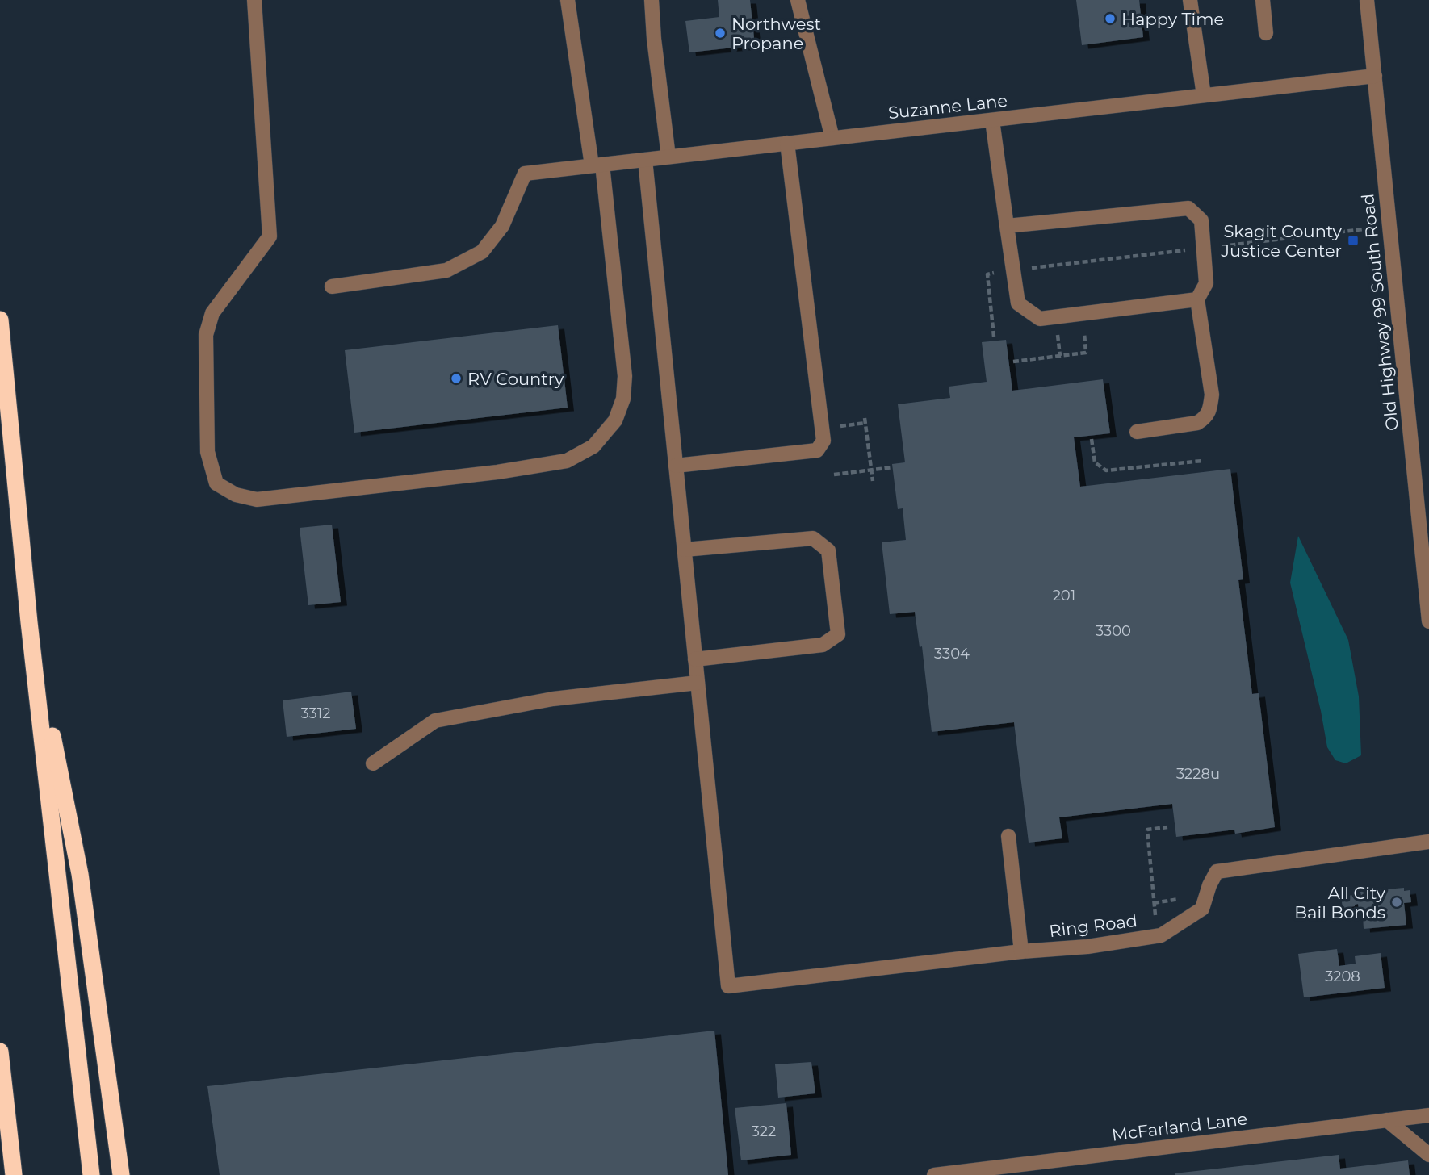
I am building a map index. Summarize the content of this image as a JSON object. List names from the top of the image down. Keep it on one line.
{"streets":{"street":["Suzanne Lane","Old Highway 99 South Road","Ring Road","McFarland Lane"]},"crossings":[["Suzanne Lane","Old Highway 99 South Road"]],"places":{"other":["Happy Time","Northwest Propane","RV Country","All City Bail Bonds"],"transit":["Skagit County Justice Center"]},"house_numbers":["201","3300","3304","3312","3228u","3208","322"]}
